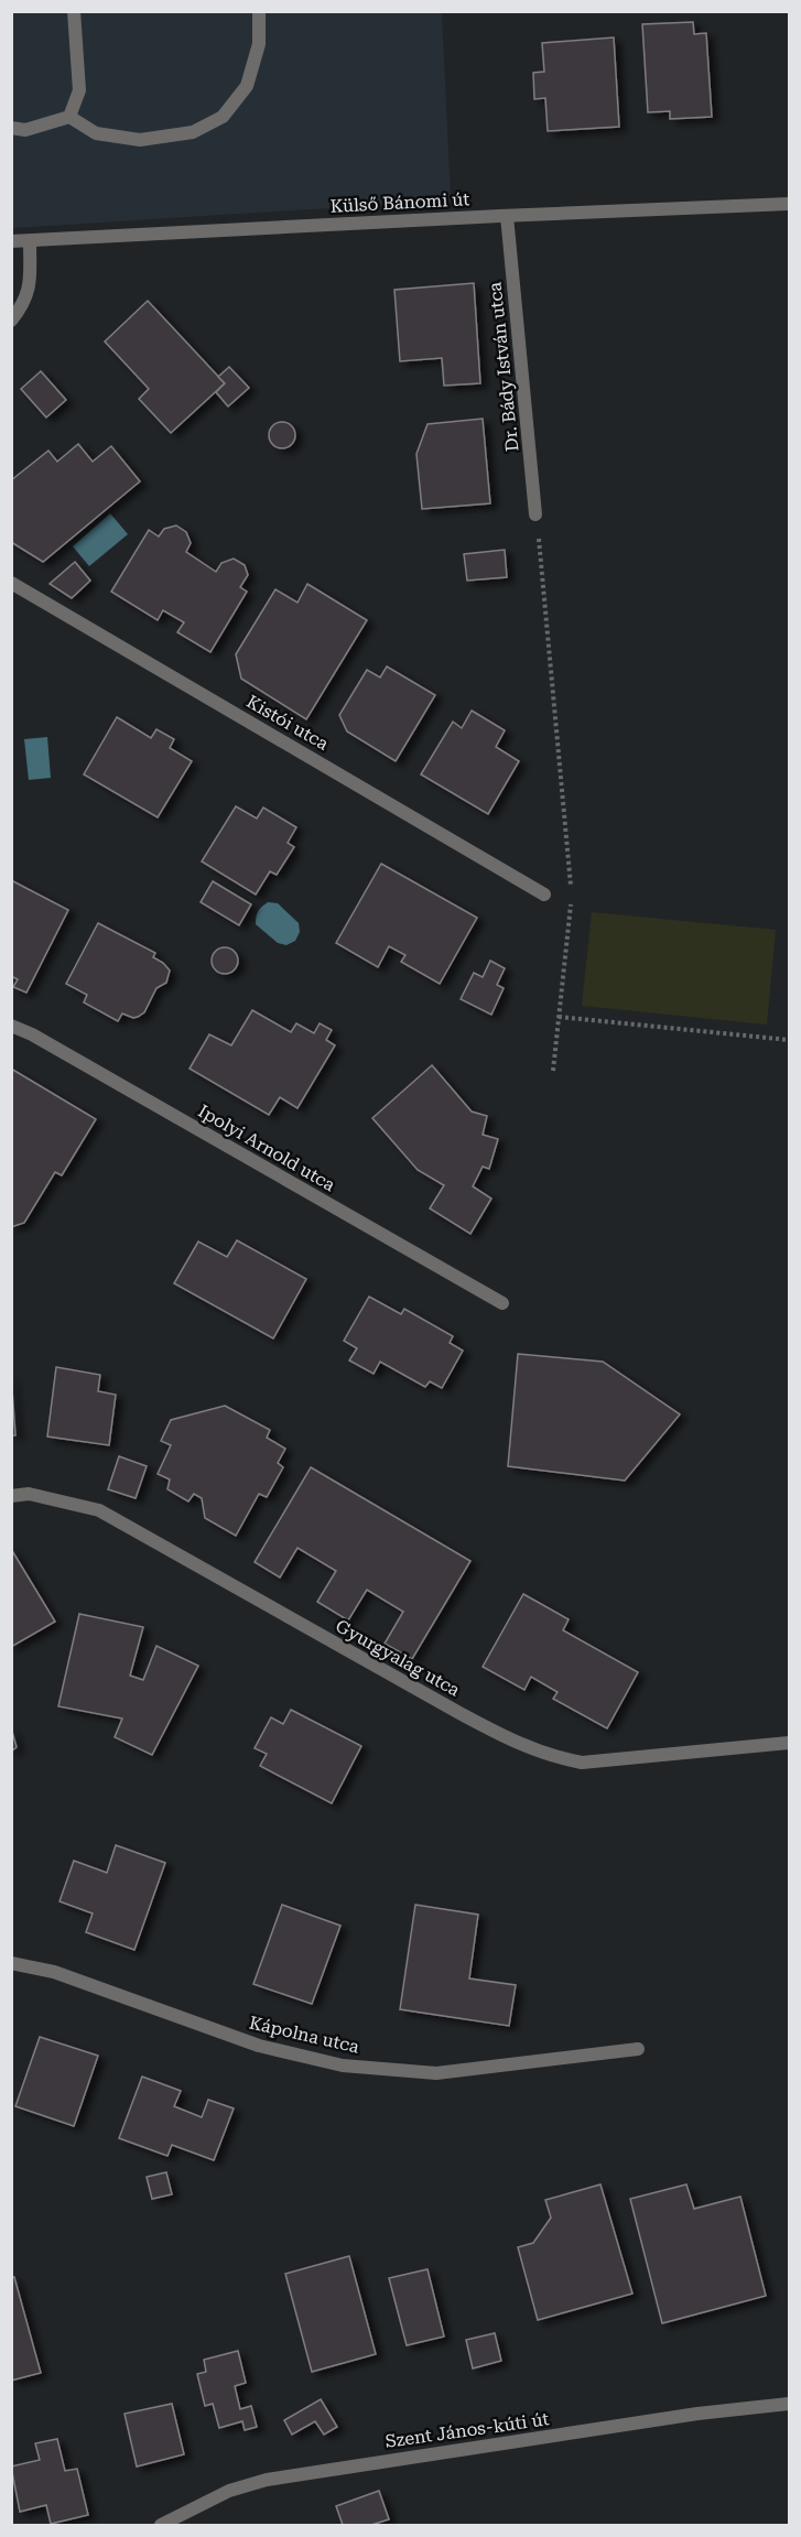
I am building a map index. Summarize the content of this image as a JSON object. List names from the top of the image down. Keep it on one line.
{"streets":{"street":["Külső Bánomi út","Dr. Bády István utca","Kistói utca","Ipolyi Arnold utca","Gyurgyalag utca","Kápolna utca","Szent János-kúti út"]},"crossings":[["Külső Bánomi út","Dr. Bády István utca"]]}
